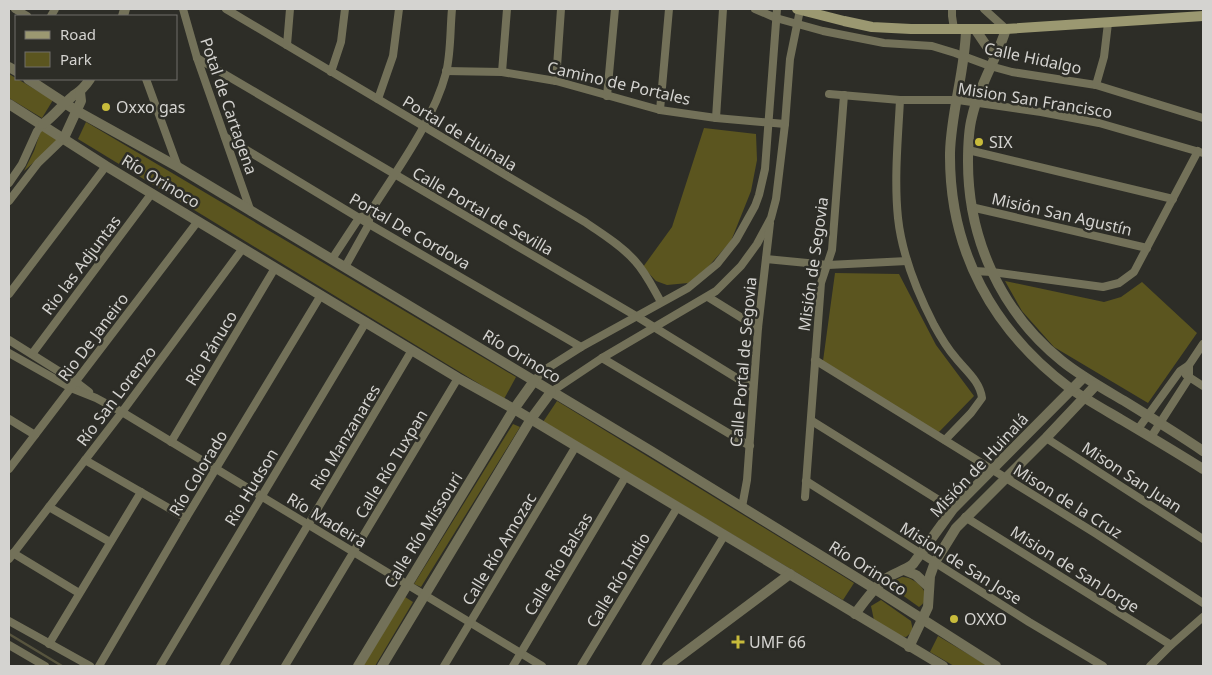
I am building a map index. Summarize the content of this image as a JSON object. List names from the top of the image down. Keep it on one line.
{"streets":{"street":["Calle Hidalgo","Camino de Portales","Mision San Francisco","Potal de Cartagena","Portal de Huinala","Río Orinoco","Calle Portal de Sevilla","Misión San Agustín","Portal De Cordova","Misión de Segovia","Rio las Adjuntas","Rio De Janeiro","Río Pánuco","Calle Portal de Segovia","Río San Lorenzo","Rio Manzanares","Calle Río Tuxpan","Misión de Huinalá","Río Colorado","Mison San Juan","Rio Hudson","Mison de la Cruz","Río Madeira","Calle Río Missouri","Calle Río Amozac","Mision de San Jose","Calle Río Balsas","Mision de San Jorge","Calle Río Indio"]},"crossings":[["Calle Hidalgo","Calle Portal de Segovia"],["Camino de Portales","Calle Portal de Segovia"],["Mision San Francisco","Misión de Segovia"],["Potal de Cartagena","Río Orinoco"],["Potal de Cartagena","Calle Portal de Sevilla"],["Potal de Cartagena","Portal De Cordova"],["Río Orinoco","Rio las Adjuntas"],["Río Orinoco","Rio De Janeiro"],["Río Orinoco","Río Pánuco"],["Río Orinoco","Calle Portal de Segovia"],["Río Orinoco","Río San Lorenzo"],["Río Orinoco","Rio Manzanares"],["Río Orinoco","Calle Río Tuxpan"],["Río Orinoco","Misión de Huinalá"],["Río Orinoco","Río Colorado"],["Río Orinoco","Rio Hudson"],["Río Orinoco","Calle Río Missouri"],["Río Orinoco","Calle Río Amozac"],["Río Orinoco","Calle Río Balsas"],["Río Orinoco","Calle Río Indio"],["Calle Portal de Sevilla","Calle Portal de Segovia"],["Misión de Segovia","Mison de la Cruz"],["Misión de Segovia","Mision de San Jose"],["Rio las Adjuntas","Río Madeira"],["Rio De Janeiro","Río Madeira"],["Río Pánuco","Río Madeira"],["Río San Lorenzo","Río Madeira"],["Rio Manzanares","Río Madeira"],["Calle Río Tuxpan","Río Madeira"],["Misión de Huinalá","Mison San Juan"],["Misión de Huinalá","Mison de la Cruz"],["Misión de Huinalá","Mision de San Jose"],["Misión de Huinalá","Mision de San Jorge"],["Río Colorado","Río Madeira"],["Rio Hudson","Río Madeira"],["Río Madeira","Calle Río Missouri"],["Río Madeira","Calle Río Amozac"],["Río Madeira","Calle Río Balsas"]],"places":{"other":["Oxxo gas","SIX","OXXO"],"health":["UMF 66"]},"legend":["Road","Park"]}
